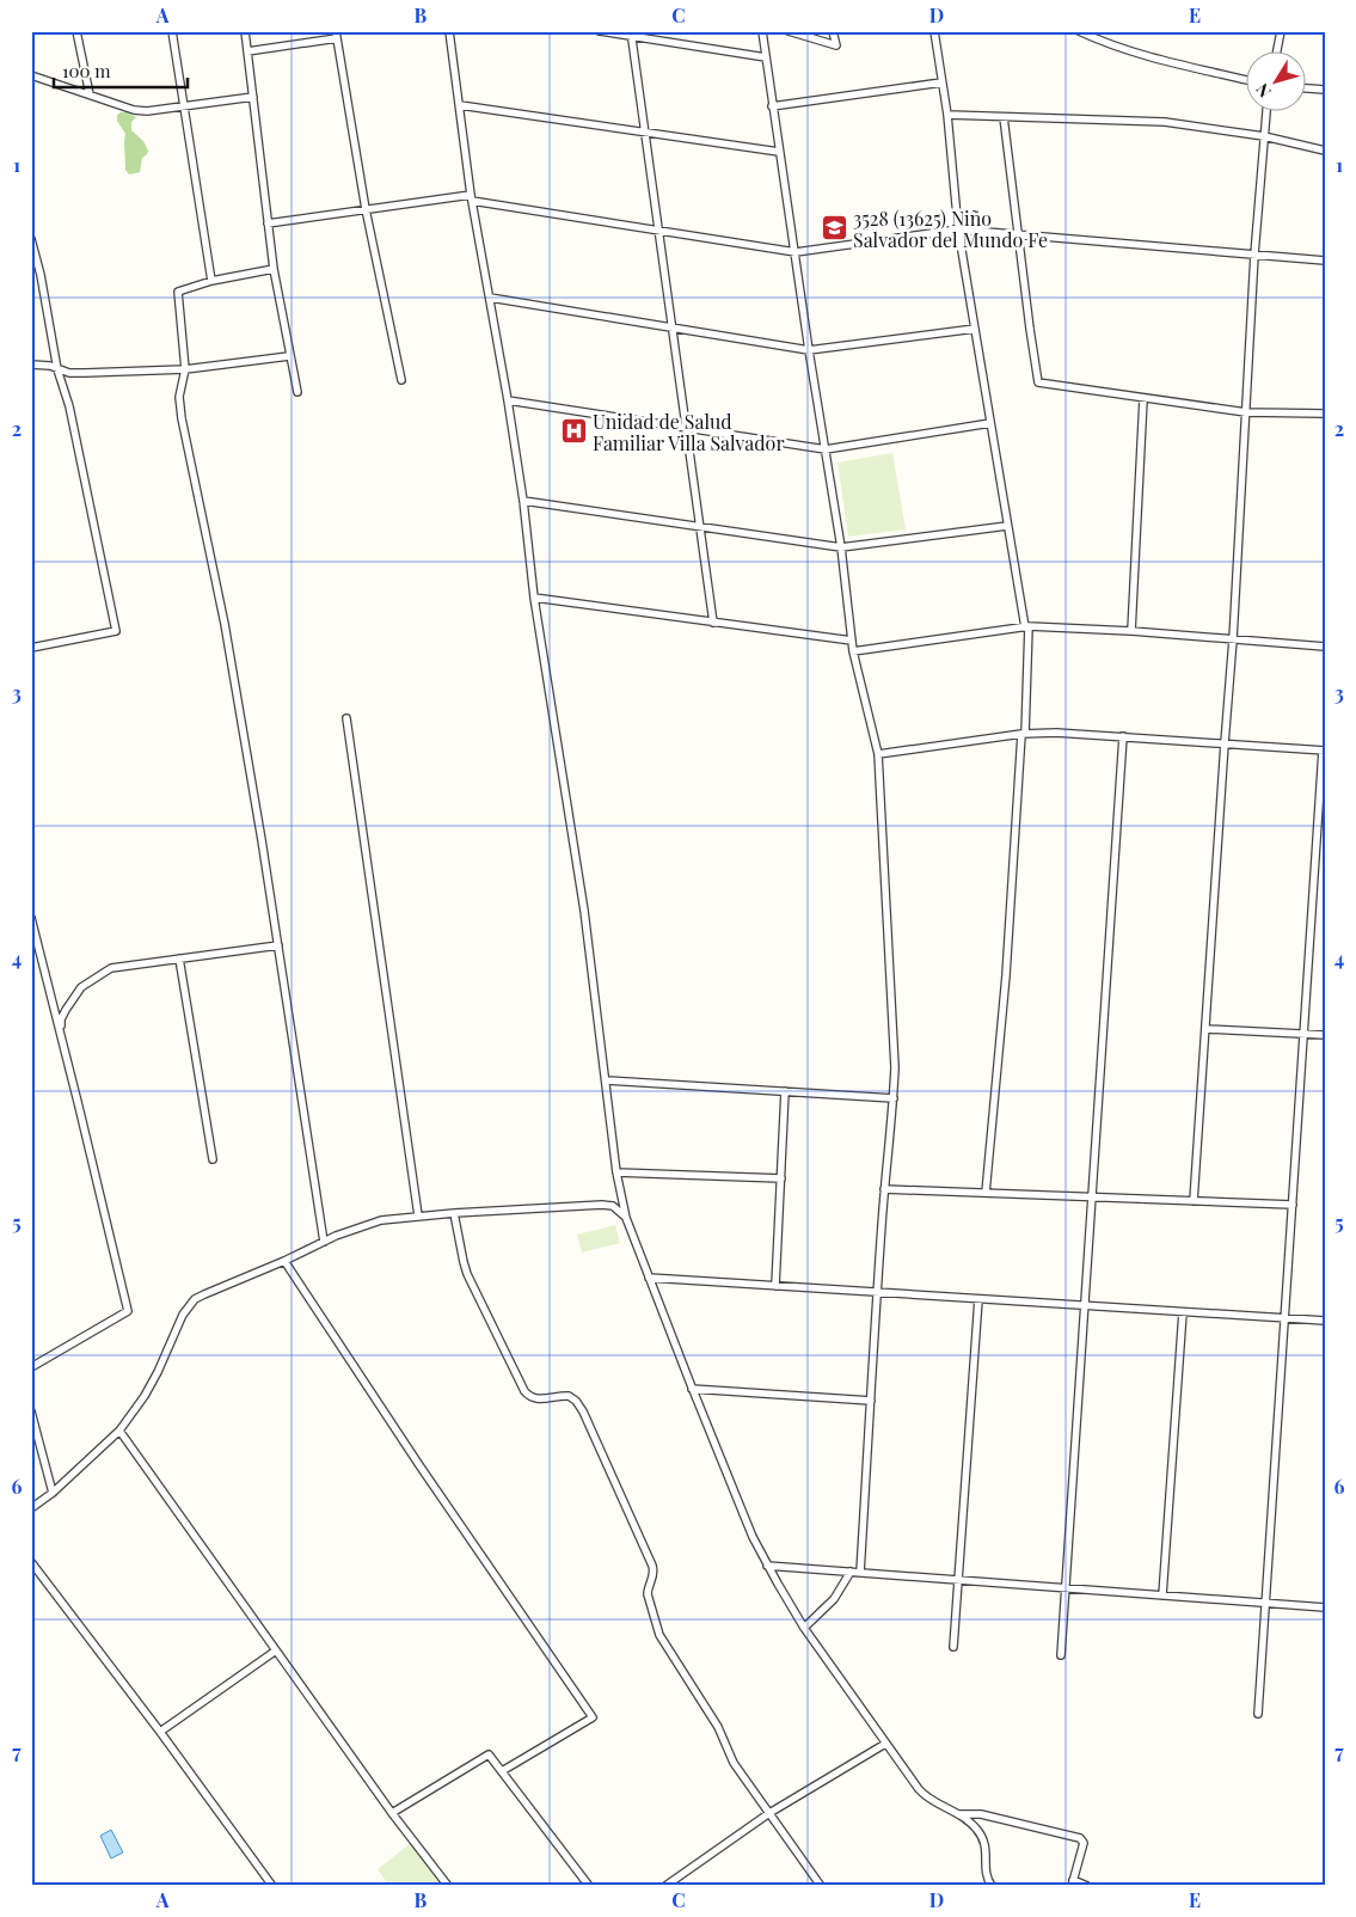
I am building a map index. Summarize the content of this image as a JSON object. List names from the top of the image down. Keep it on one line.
{"places":{"school or university":["3528 (13625) Niño Salvador del Mundo Fe"],"hospital":["Unidad de Salud Familiar Villa Salvador"]},"scale_bar":"100 m","north":"bottom left","grid":{"columns":["A","B","C","D","E"],"rows":["1","2","3","4","5","6","7"]}}
